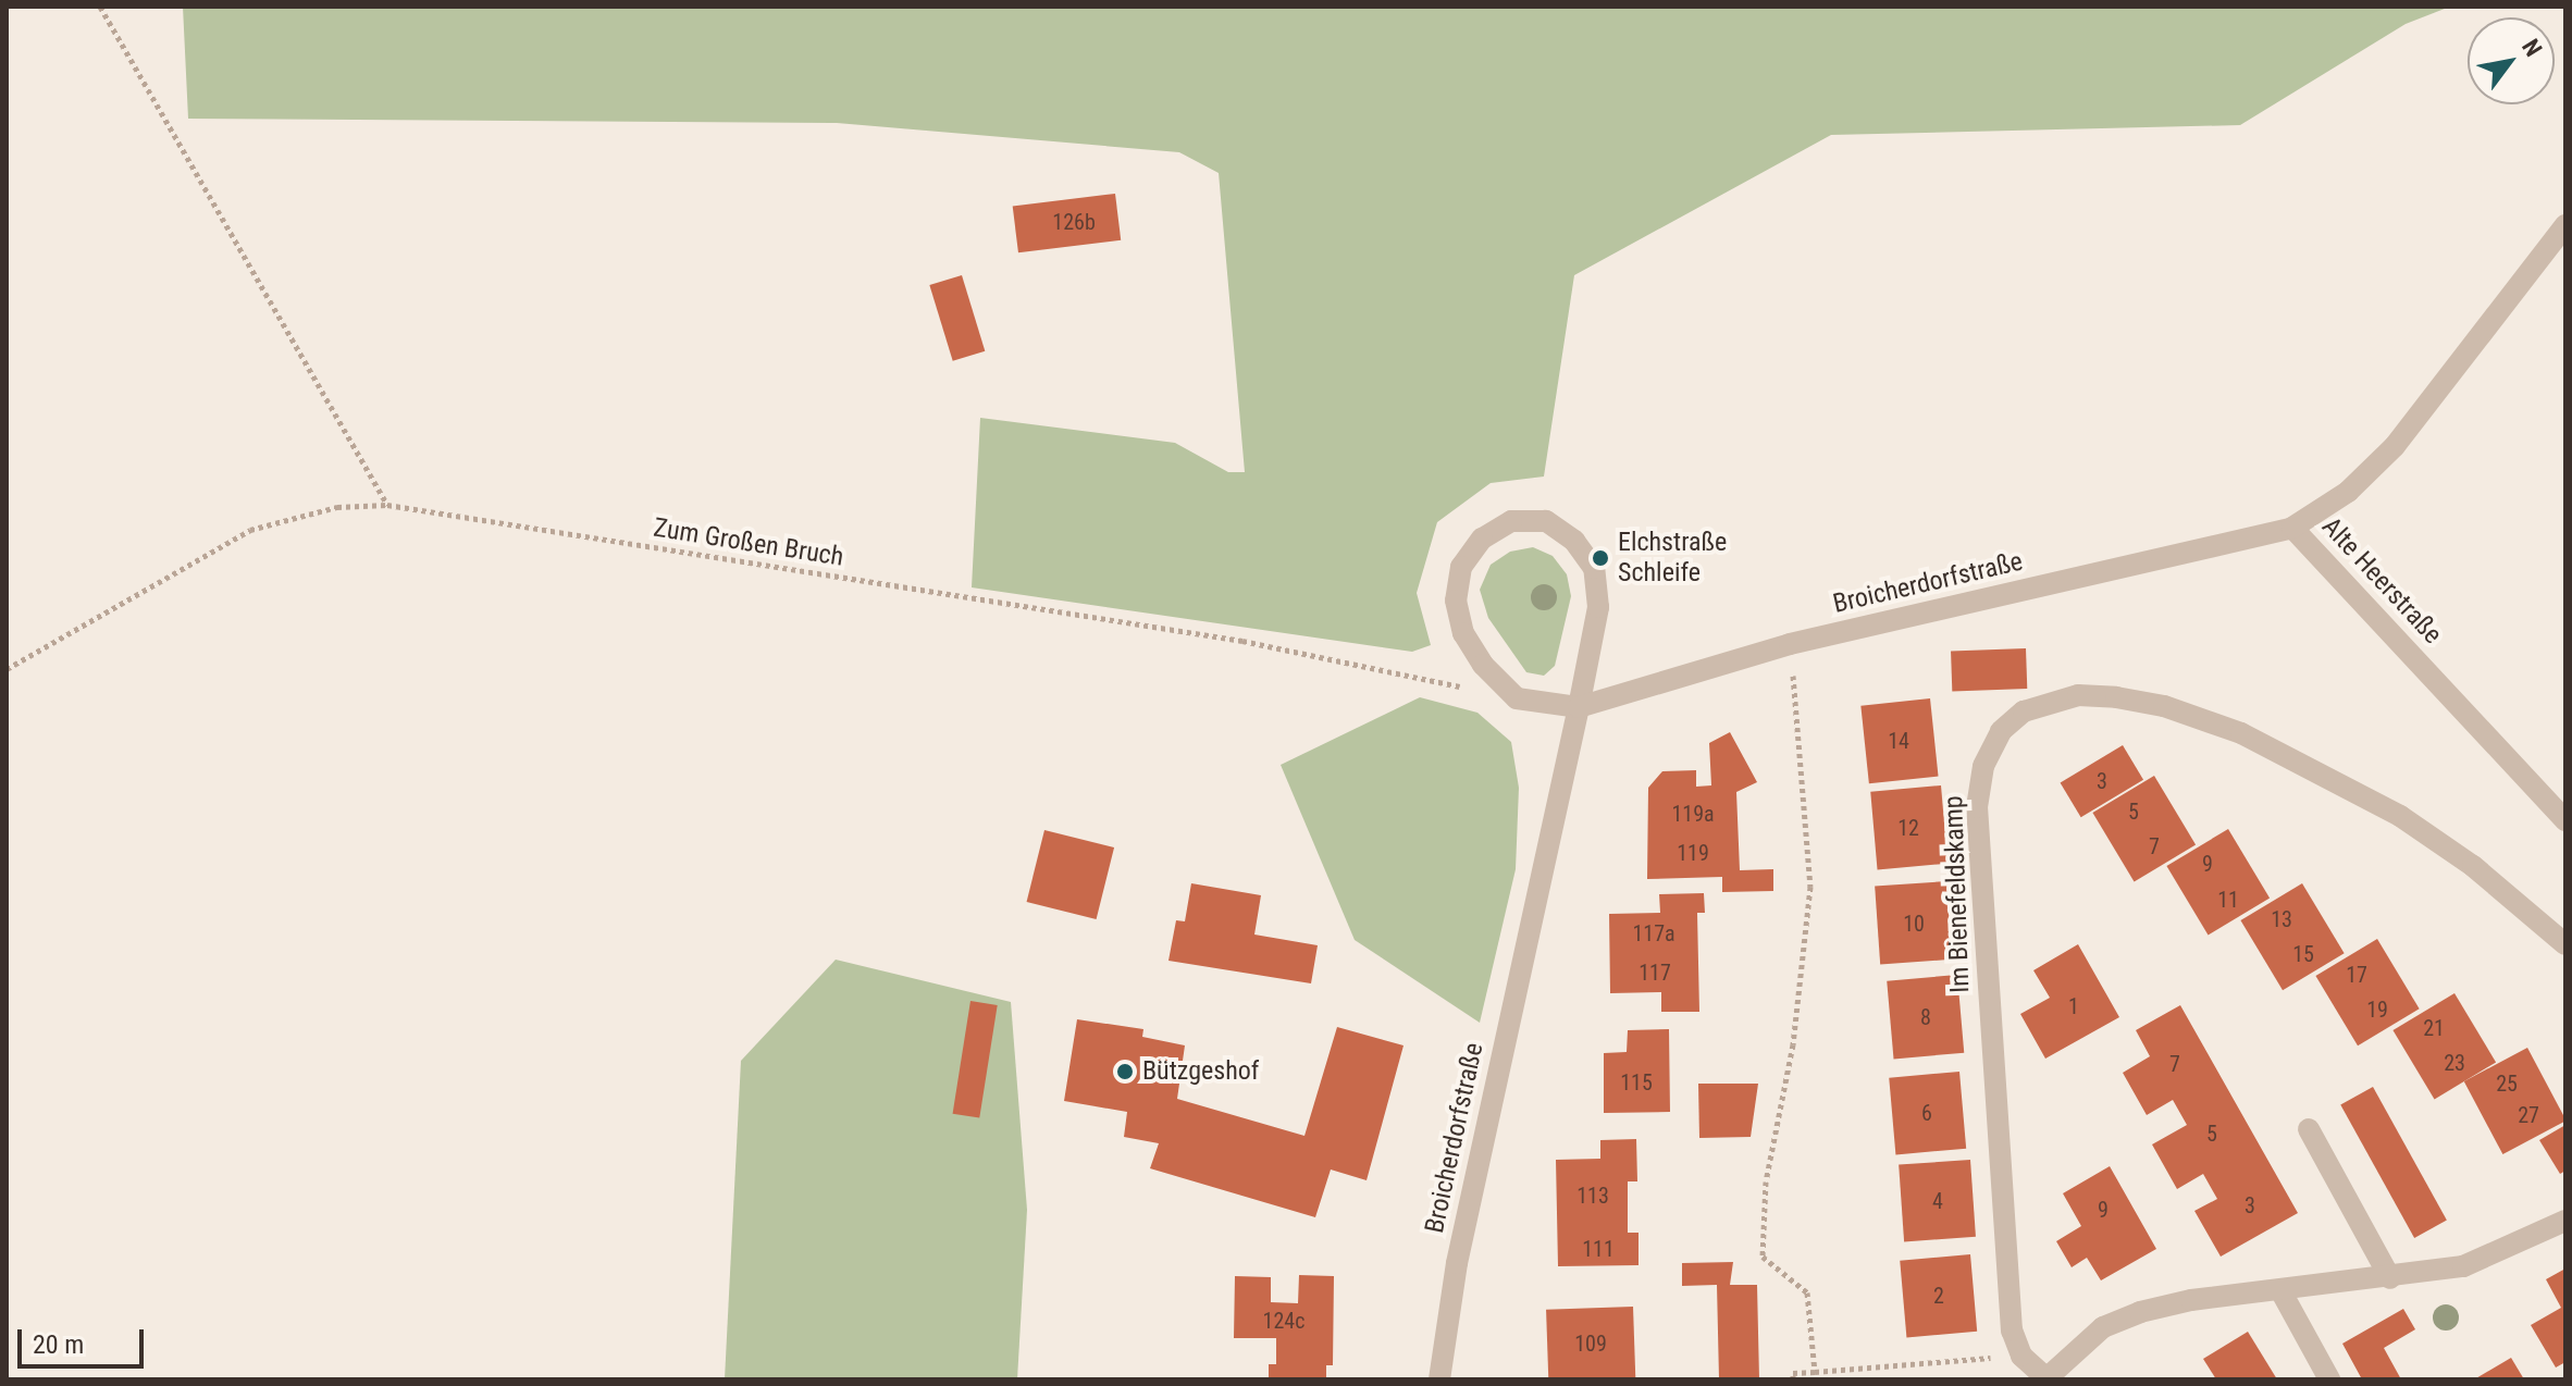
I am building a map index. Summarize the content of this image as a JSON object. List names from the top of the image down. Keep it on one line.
{"streets":{"street":["Alte Heerstraße","Broicherdorfstraße","Im Bienefeldskamp"],"path":["Zum Großen Bruch"]},"crossings":[["Zum Großen Bruch","Broicherdorfstraße"],["Alte Heerstraße","Broicherdorfstraße"]],"places":["Elchstraße Schleife","Bützgeshof"],"house_numbers":["126b","14","3","5","119a","12","7","119","9","11","13","10","117a","15","117","17","1","19","8","21","23","7","115","25","6","27","5","113","4","3","9","111","2","124c","109"],"scale_bar":"20 m","north":"top right"}
